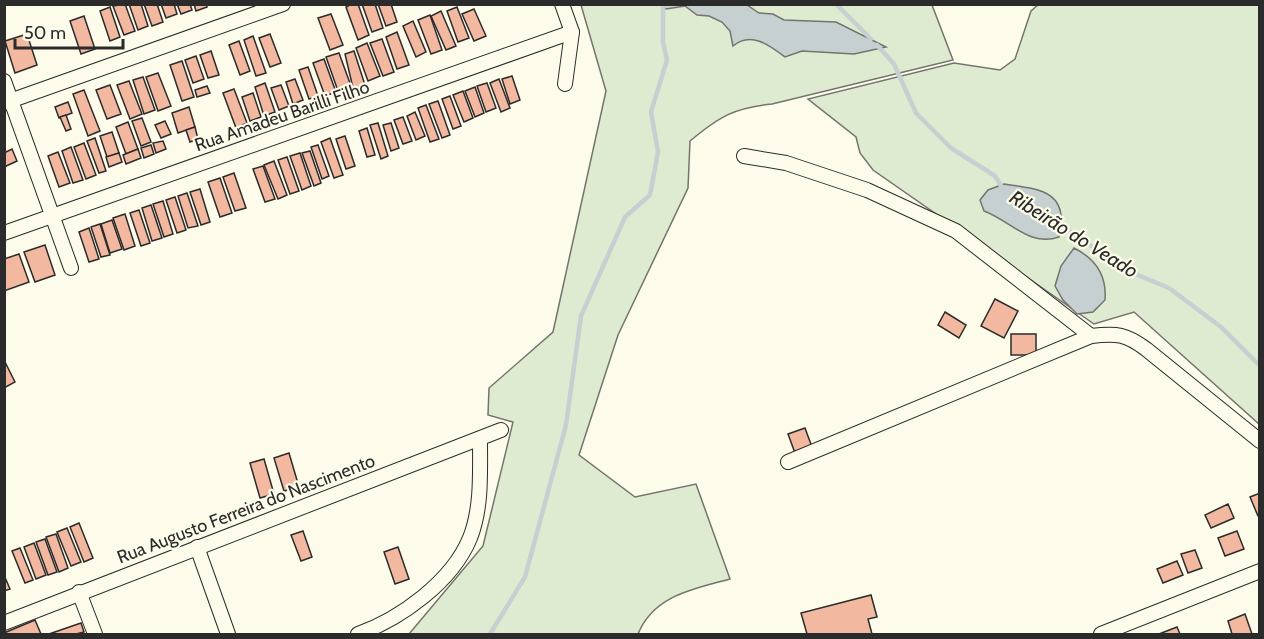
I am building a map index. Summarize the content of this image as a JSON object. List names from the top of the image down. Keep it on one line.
{"streets":{"street":["Rua Amadeu Barilli Filho","Rua Augusto Ferreira do Nascimento"]},"water":["Ribeirão do Veado"],"scale_bar":"50 m"}
